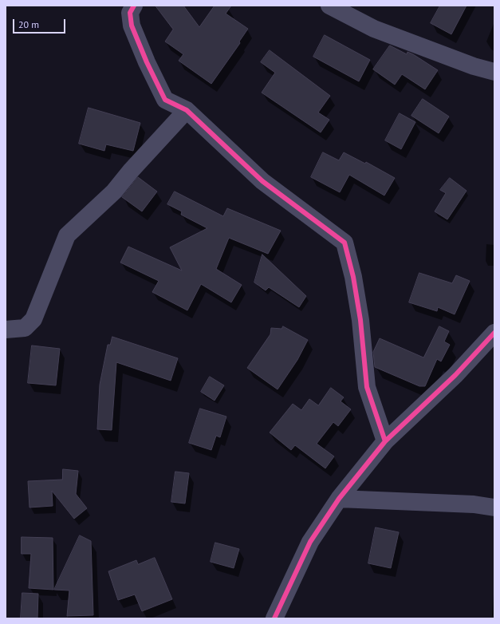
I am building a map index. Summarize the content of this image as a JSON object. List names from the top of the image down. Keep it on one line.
{"scale_bar":"20 m"}
